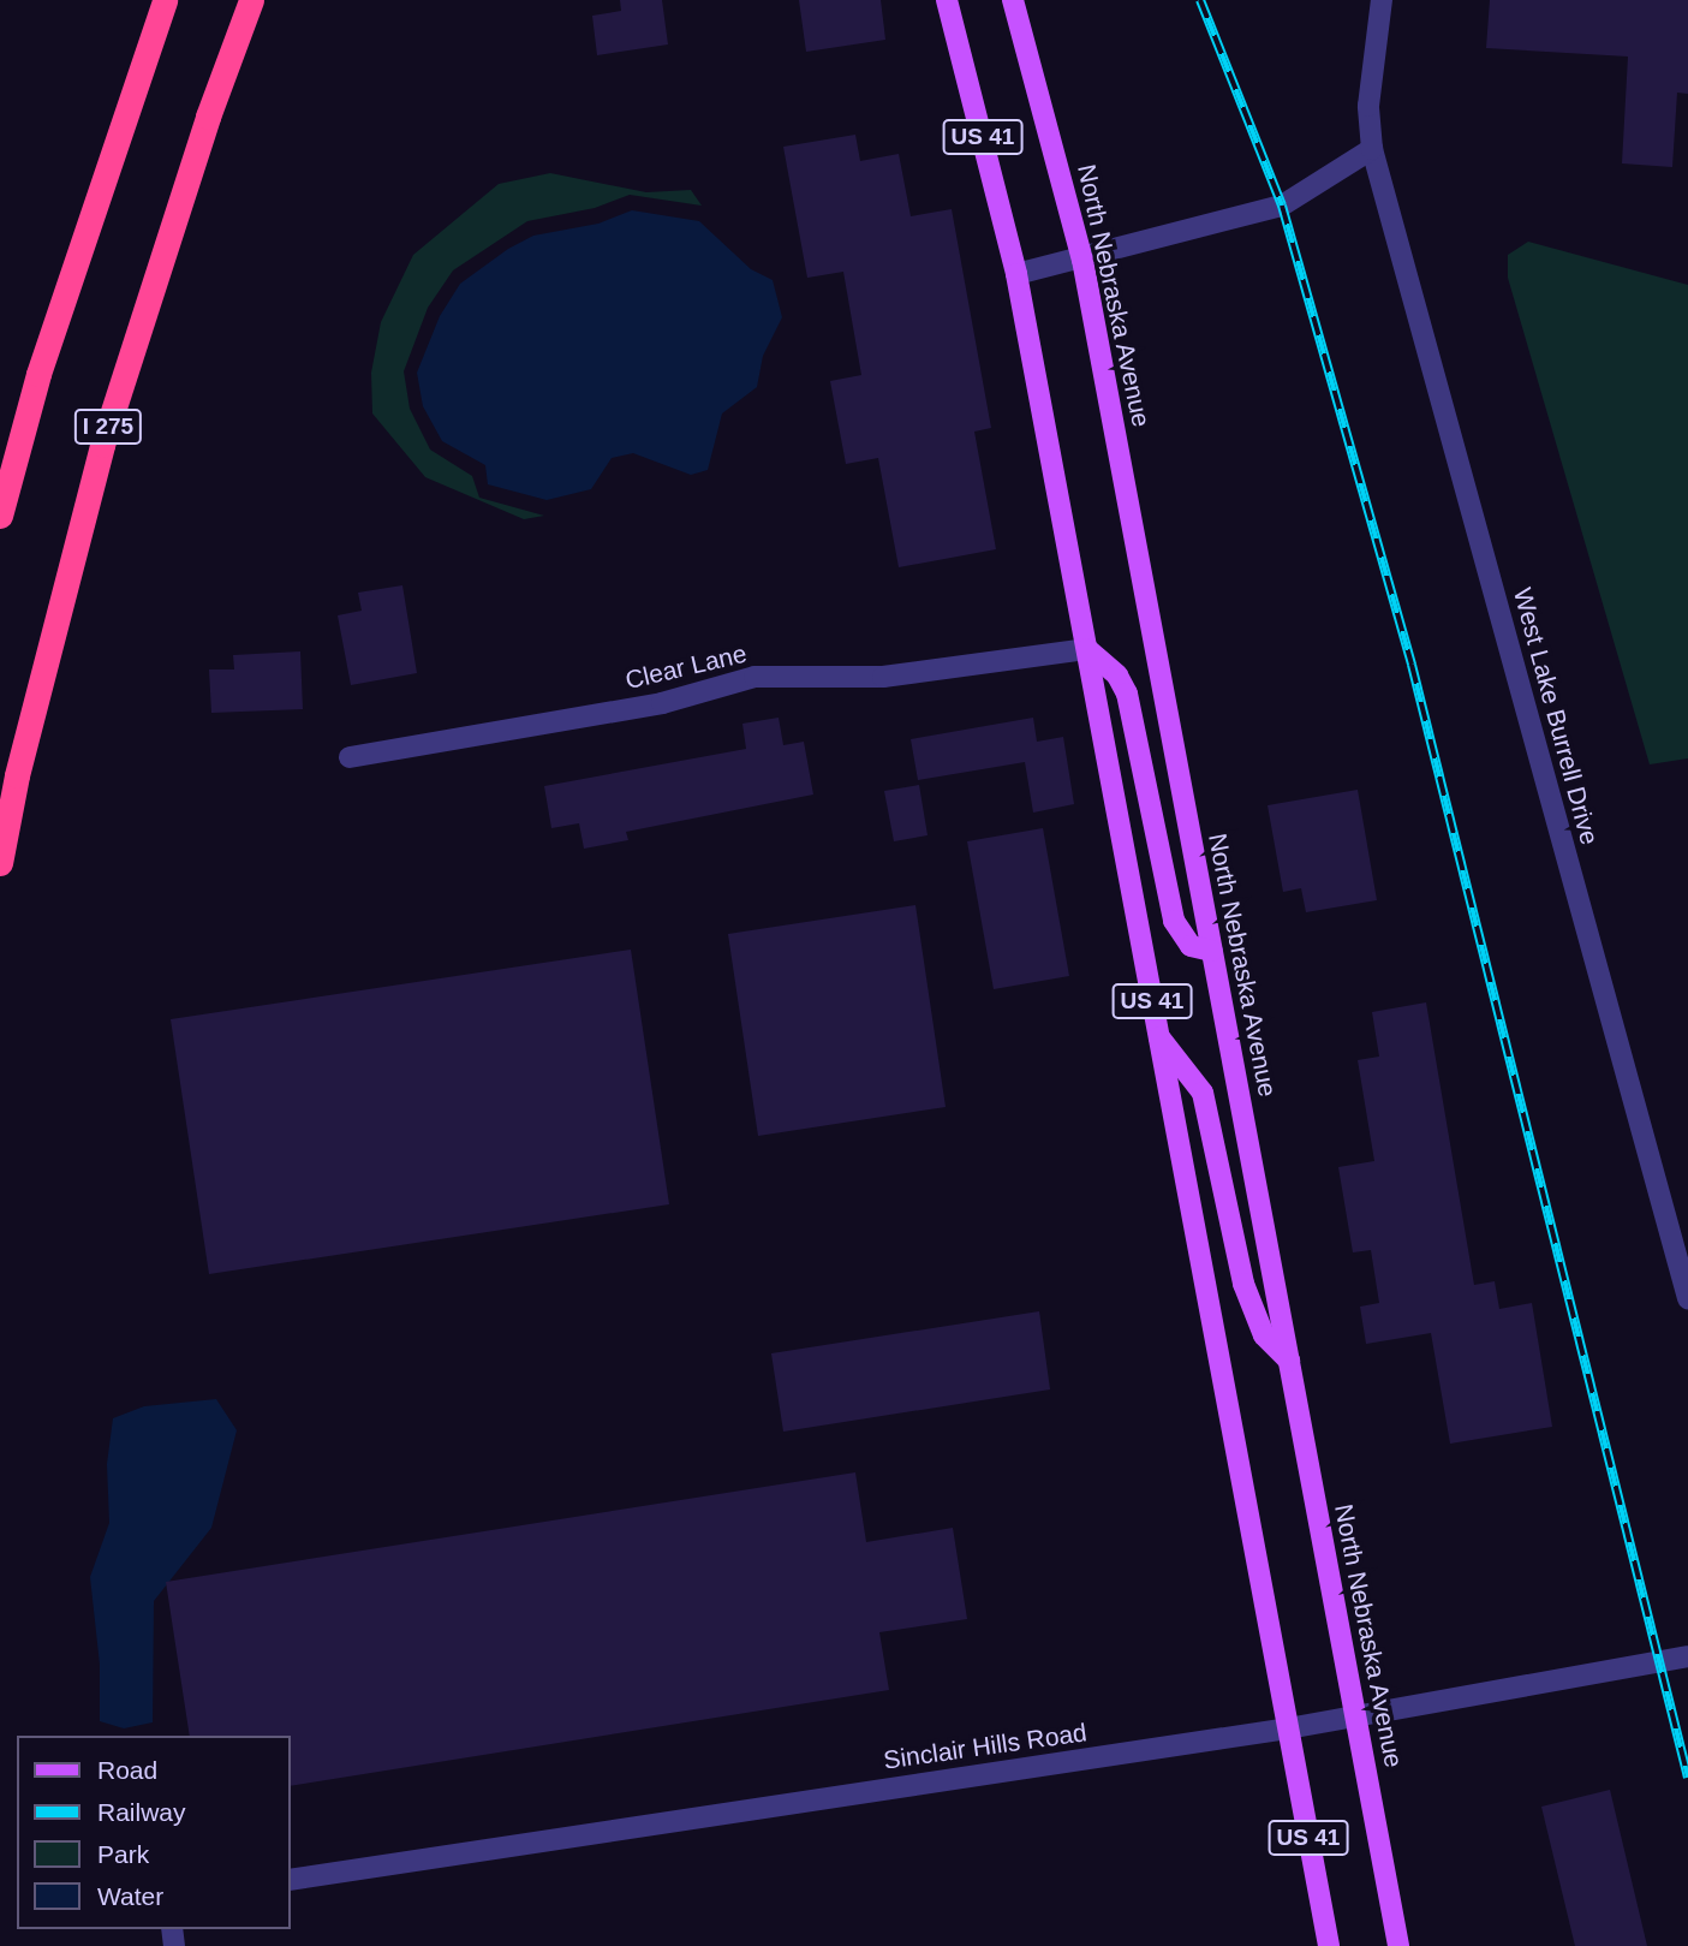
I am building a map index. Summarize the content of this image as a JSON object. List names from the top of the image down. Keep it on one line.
{"streets":{"highway":["I 275"],"main road":["US 41","North Nebraska Avenue"],"street":["Clear Lane","West Lake Burrell Drive","Sinclair Hills Road"]},"crossings":[["US 41","Clear Lane"],["US 41","Sinclair Hills Road"],["North Nebraska Avenue","Sinclair Hills Road"]],"legend":["Road","Railway","Park","Water"]}
